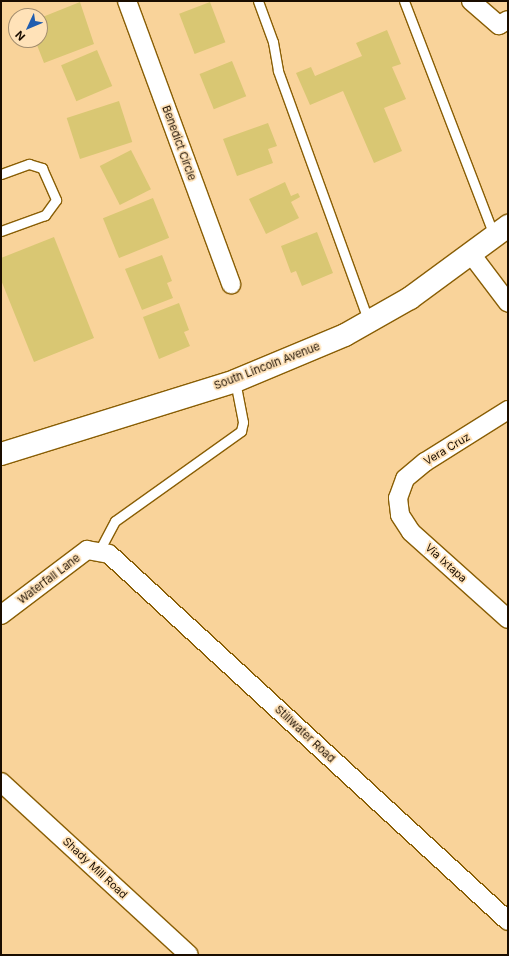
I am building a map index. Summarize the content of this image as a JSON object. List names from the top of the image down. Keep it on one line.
{"streets":{"main road":["South Lincoln Avenue"],"street":["Benedict Circle","Vera Cruz","Via Ixtapa","Waterfall Lane","Stillwater Road","Shady Mill Road"]},"crossings":[["Vera Cruz","Via Ixtapa"],["Waterfall Lane","Stillwater Road"]],"north":"bottom left"}
